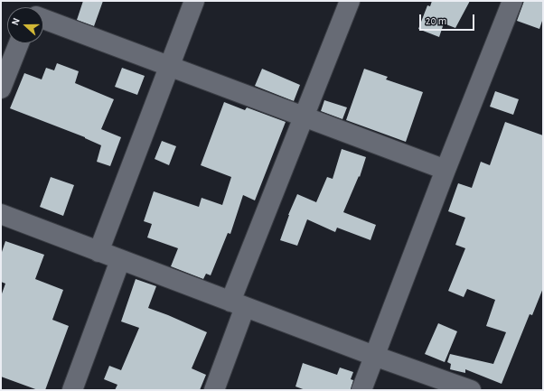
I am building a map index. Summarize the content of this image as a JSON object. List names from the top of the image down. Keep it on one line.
{"scale_bar":"20 m","north":"left"}
